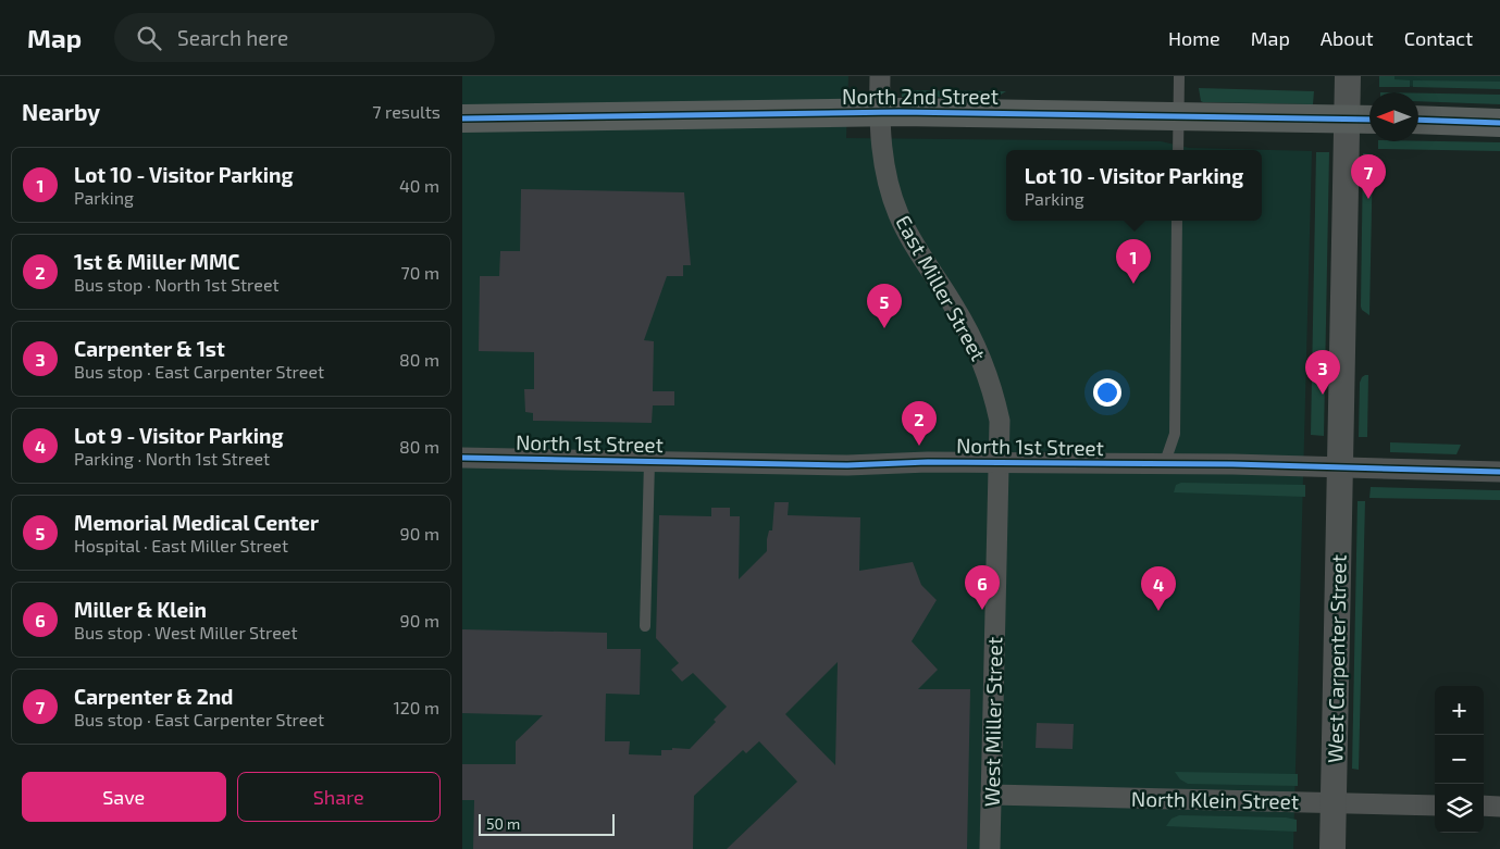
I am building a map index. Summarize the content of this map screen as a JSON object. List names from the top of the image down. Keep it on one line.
{"streets":{"main road":["North 2nd Street"],"street":["East Miller Street","North 1st Street","West Carpenter Street","West Miller Street","North Klein Street"]},"crossings":[["North 2nd Street","East Miller Street"],["North 2nd Street","West Carpenter Street"],["East Miller Street","North 1st Street"],["East Miller Street","West Miller Street"],["North 1st Street","West Carpenter Street"],["North 1st Street","West Miller Street"],["West Carpenter Street","North Klein Street"],["West Miller Street","North Klein Street"]],"scale_bar":"50 m","north":"left","page":{"header":"Map","search":"Search here","nav":["Home","Map","About","Contact"],"heading":["Nearby","7 results"],"list":[{"mark":"1","name":"Lot 10 - Visitor Parking","note":"Parking","value":"40 m"},{"mark":"2","name":"1st & Miller MMC","note":"Bus stop · North 1st Street","value":"70 m"},{"mark":"3","name":"Carpenter & 1st","note":"Bus stop · East Carpenter Street","value":"80 m"},{"mark":"4","name":"Lot 9 - Visitor Parking","note":"Parking · North 1st Street","value":"80 m"},{"mark":"5","name":"Memorial Medical Center","note":"Hospital · East Miller Street","value":"90 m"},{"mark":"6","name":"Miller & Klein","note":"Bus stop · West Miller Street","value":"90 m"},{"mark":"7","name":"Carpenter & 2nd","note":"Bus stop · East Carpenter Street","value":"120 m"}],"popup":["Lot 10 - Visitor Parking","Parking"],"pins":["7","1","5","3","2","6","4"],"map_buttons":["+","−"],"buttons":["Save","Share"],"scale":"50 m"}}
